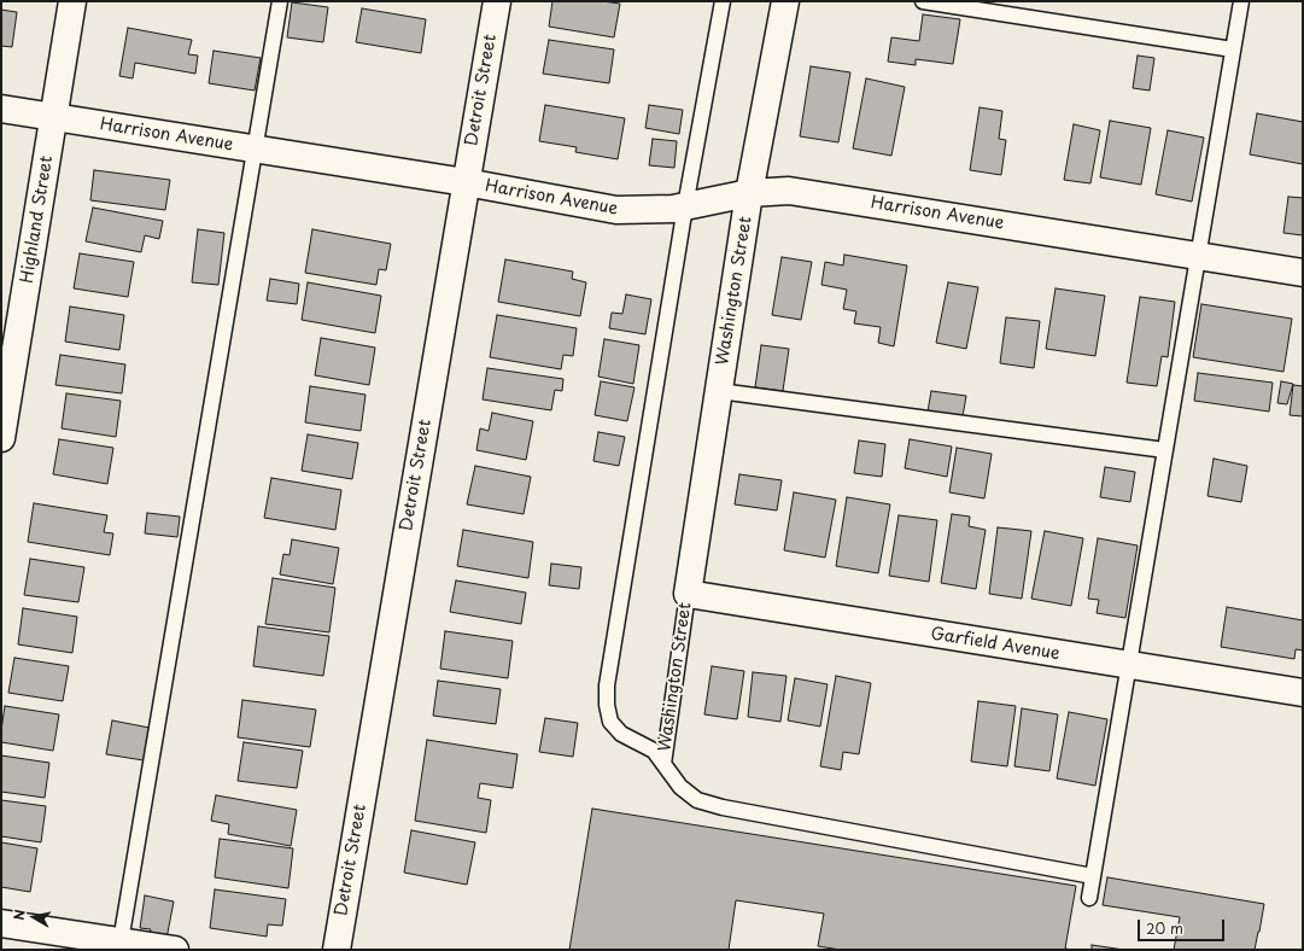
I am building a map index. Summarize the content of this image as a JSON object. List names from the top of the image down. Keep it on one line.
{"streets":{"street":["Detroit Street","Harrison Avenue","Highland Street","Washington Street","Garfield Avenue"]},"crossings":[["Detroit Street","Harrison Avenue"],["Harrison Avenue","Highland Street"],["Harrison Avenue","Washington Street"],["Washington Street","Garfield Avenue"]],"scale_bar":"20 m","north":"left"}
